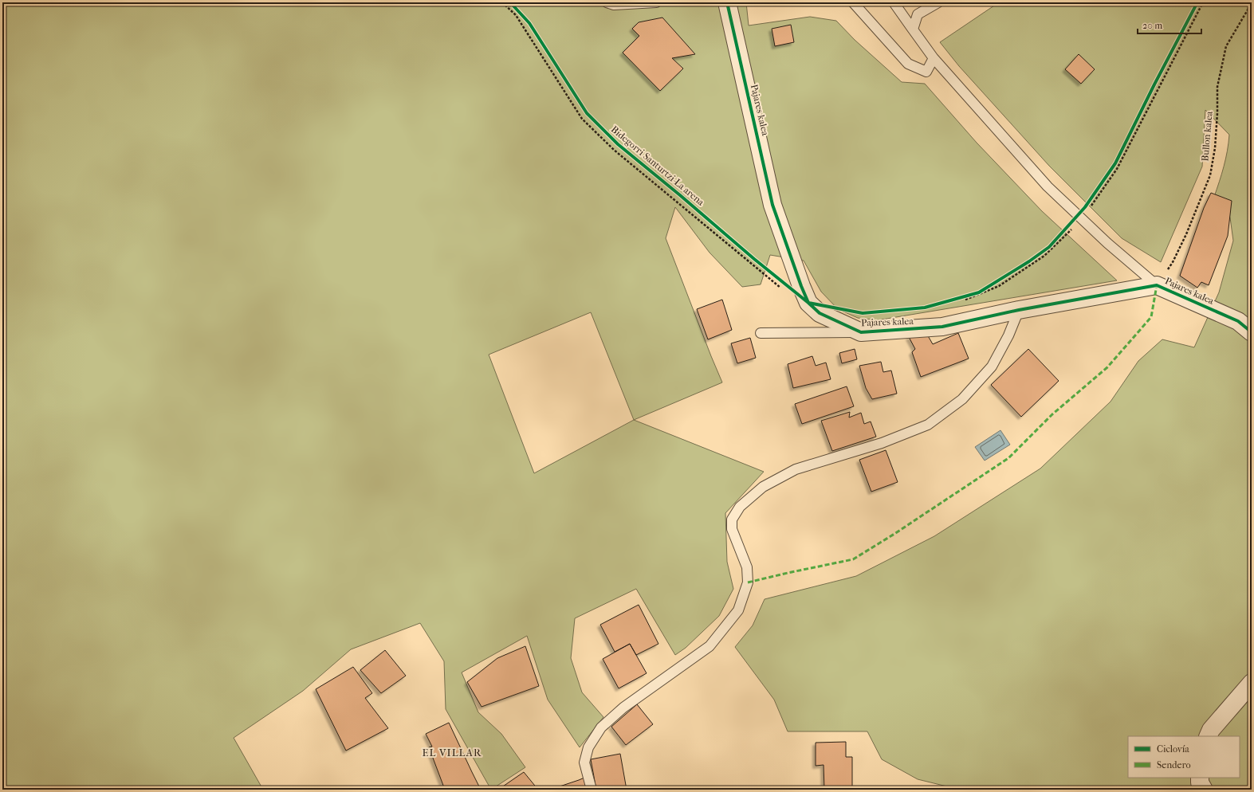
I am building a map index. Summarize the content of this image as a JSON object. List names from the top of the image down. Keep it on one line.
{"streets":{"street":["Pajares kalea"],"path":["Bullon kalea"],"cycle path":["Bidegorri Santurtzi-La arena"]},"crossings":[["Pajares kalea","Bullon kalea"]],"districts":["EL VILLAR"],"legend":["Ciclovía","Sendero"],"scale_bar":"20 m"}
